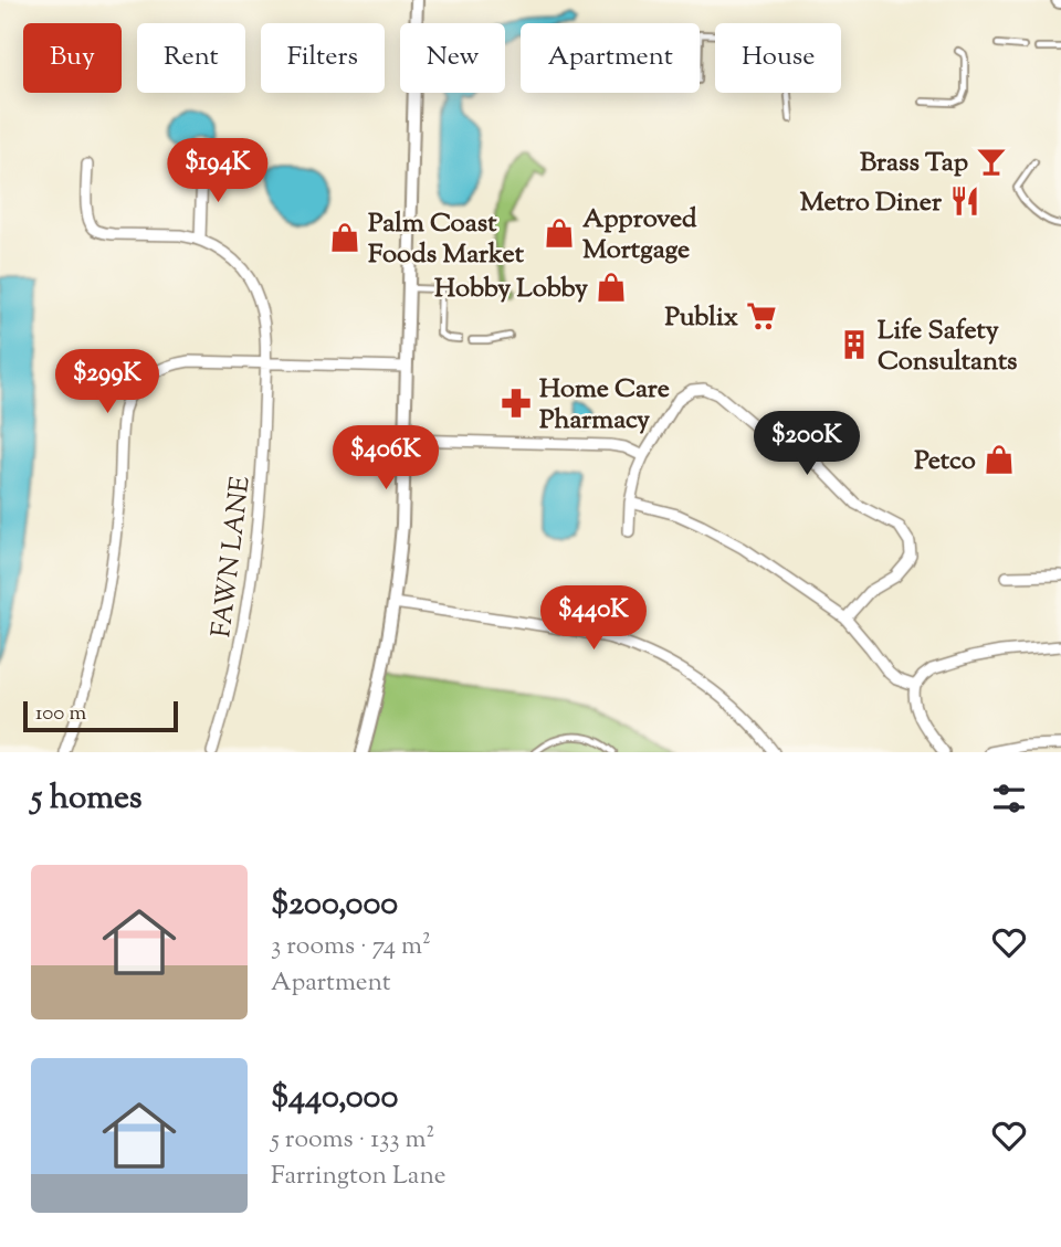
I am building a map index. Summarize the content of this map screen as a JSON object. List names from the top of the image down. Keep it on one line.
{"streets":{"street":["FAWN LANE"]},"places":{"bar":["Brass Tap"],"restaurant":["Metro Diner"],"shop":["Approved Mortgage","Palm Coast Foods Market","Hobby Lobby","Petco"],"supermarket":["Publix"],"building":["Life Safety Consultants"],"pharmacy":["Home Care Pharmacy"]},"scale_bar":"100 m","page":{"chip":["Buy","Rent","Filters","New","Apartment","House"],"price":["$194K","$299K","$200K","$406K","$440K"],"scale":"100 m","heading":"5 homes","list":[{"name":"$200,000","note":"3 rooms · 74 m² · Apartment"},{"name":"$440,000","note":"5 rooms · 133 m² · Farrington Lane"}]}}
